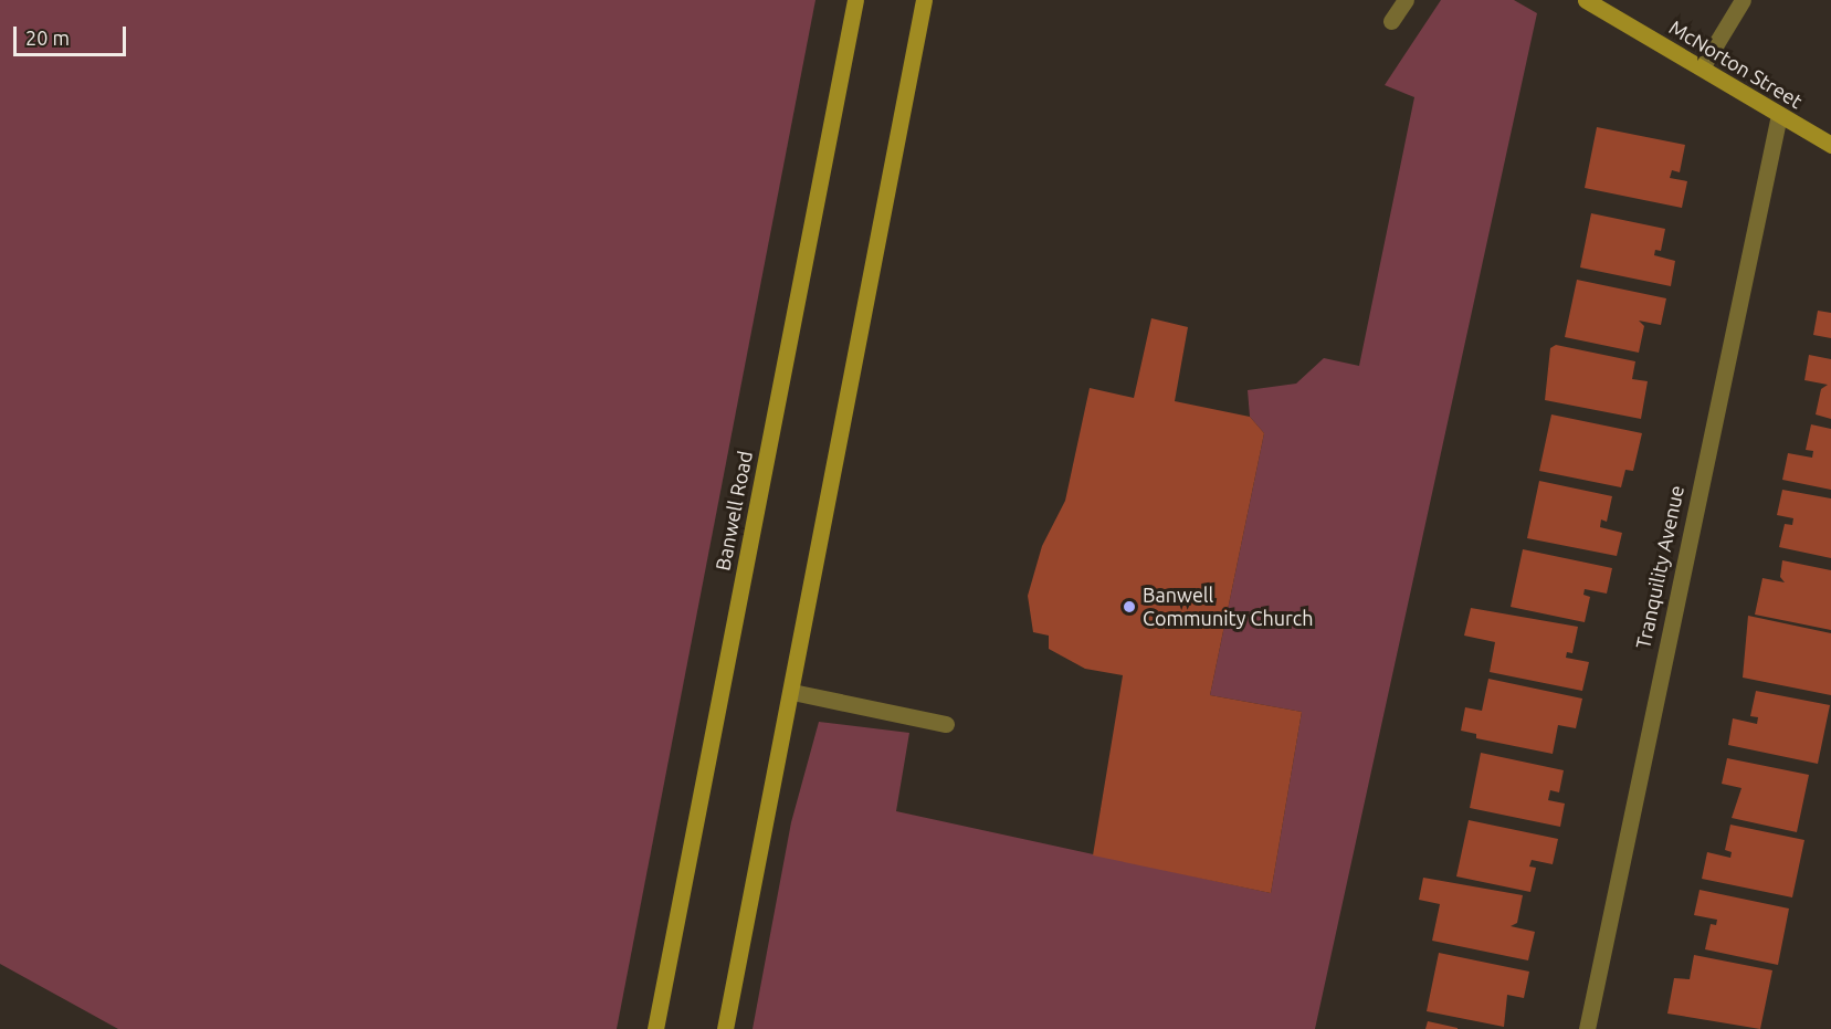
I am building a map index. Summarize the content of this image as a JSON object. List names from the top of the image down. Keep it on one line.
{"streets":{"main road":["McNorton Street","Banwell Road"],"street":["Tranquility Avenue"]},"crossings":[["McNorton Street","Tranquility Avenue"]],"places":["Banwell Community Church"],"scale_bar":"20 m"}
